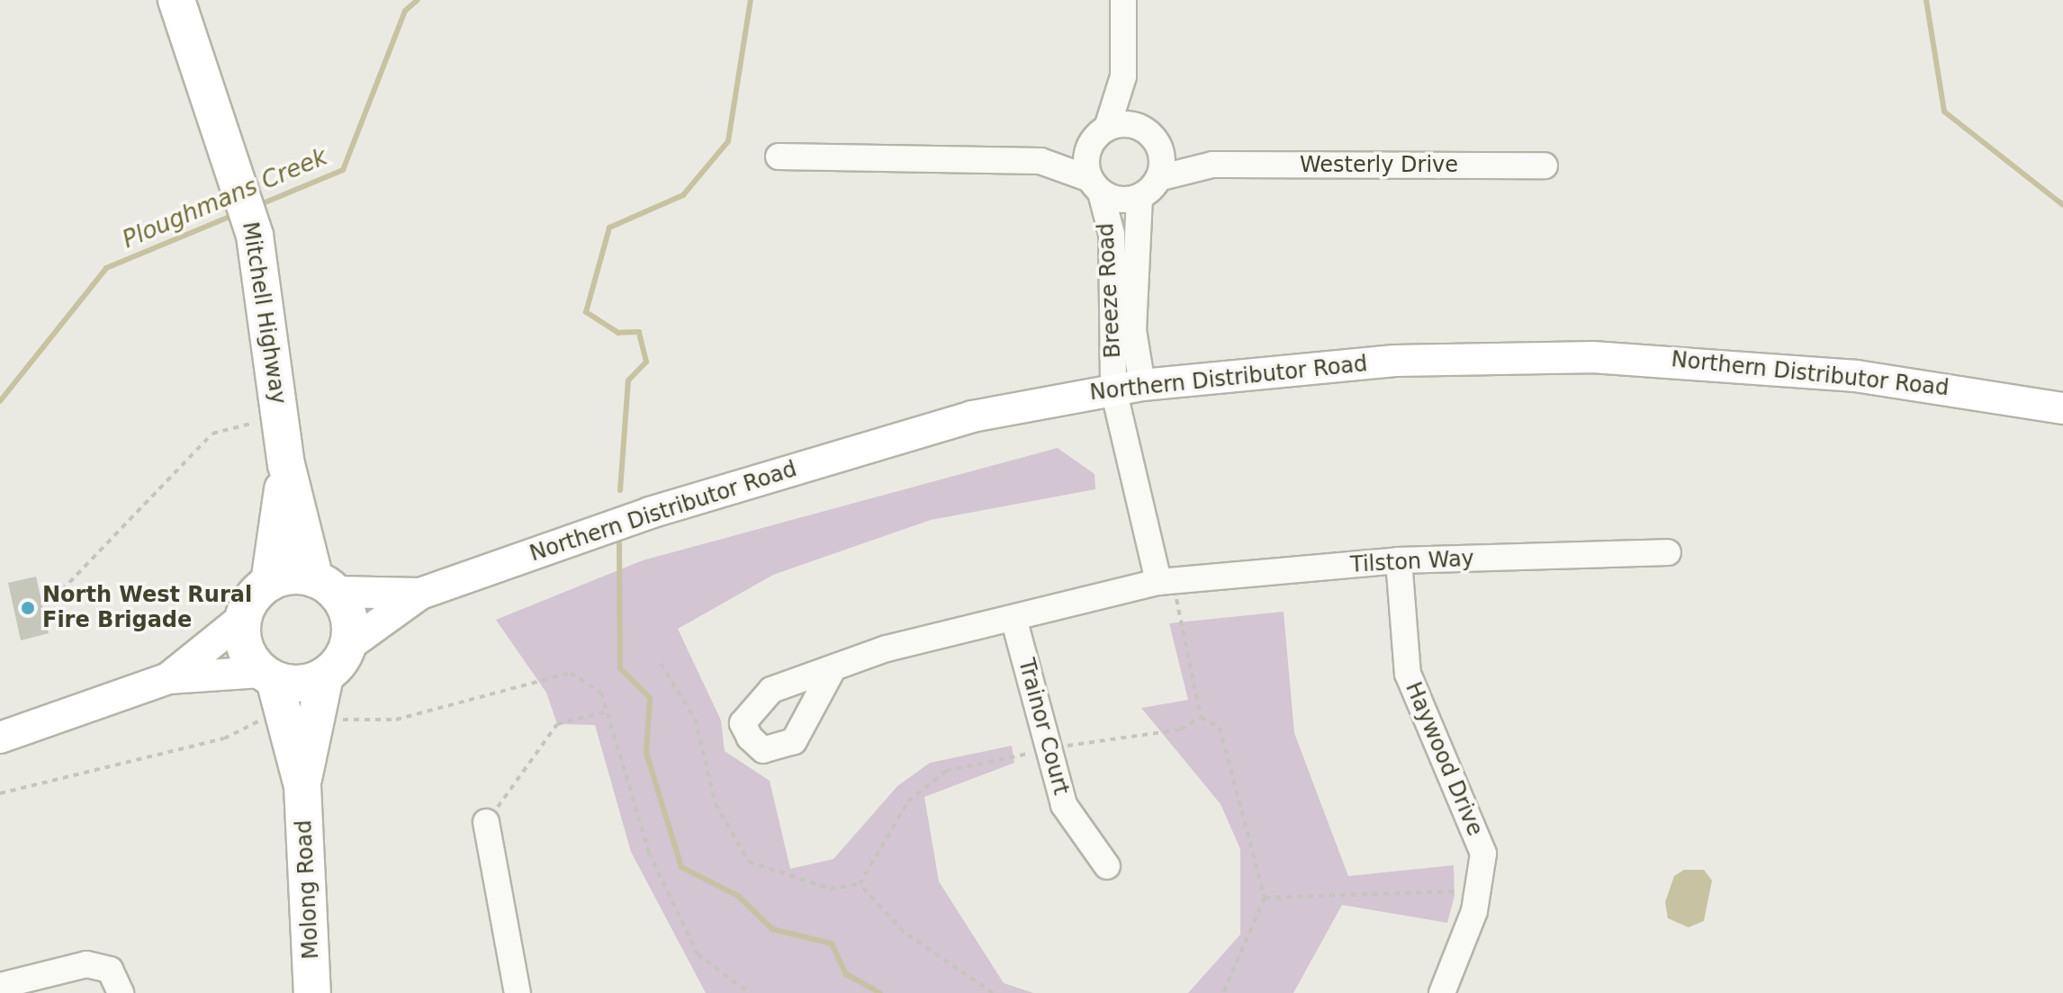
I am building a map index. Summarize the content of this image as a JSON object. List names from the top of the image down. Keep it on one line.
{"streets":{"highway":["Mitchell Highway","Molong Road"],"main road":["Northern Distributor Road"],"street":["Westerly Drive","Breeze Road","Tilston Way","Trainor Court","Haywood Drive"]},"crossings":[["Westerly Drive","Breeze Road"],["Breeze Road","Northern Distributor Road"],["Mitchell Highway","Northern Distributor Road"],["Mitchell Highway","Molong Road"],["Northern Distributor Road","Molong Road"],["Tilston Way","Trainor Court"],["Tilston Way","Haywood Drive"]],"water":["Ploughmans Creek"],"places":["North West Rural Fire Brigade"]}
